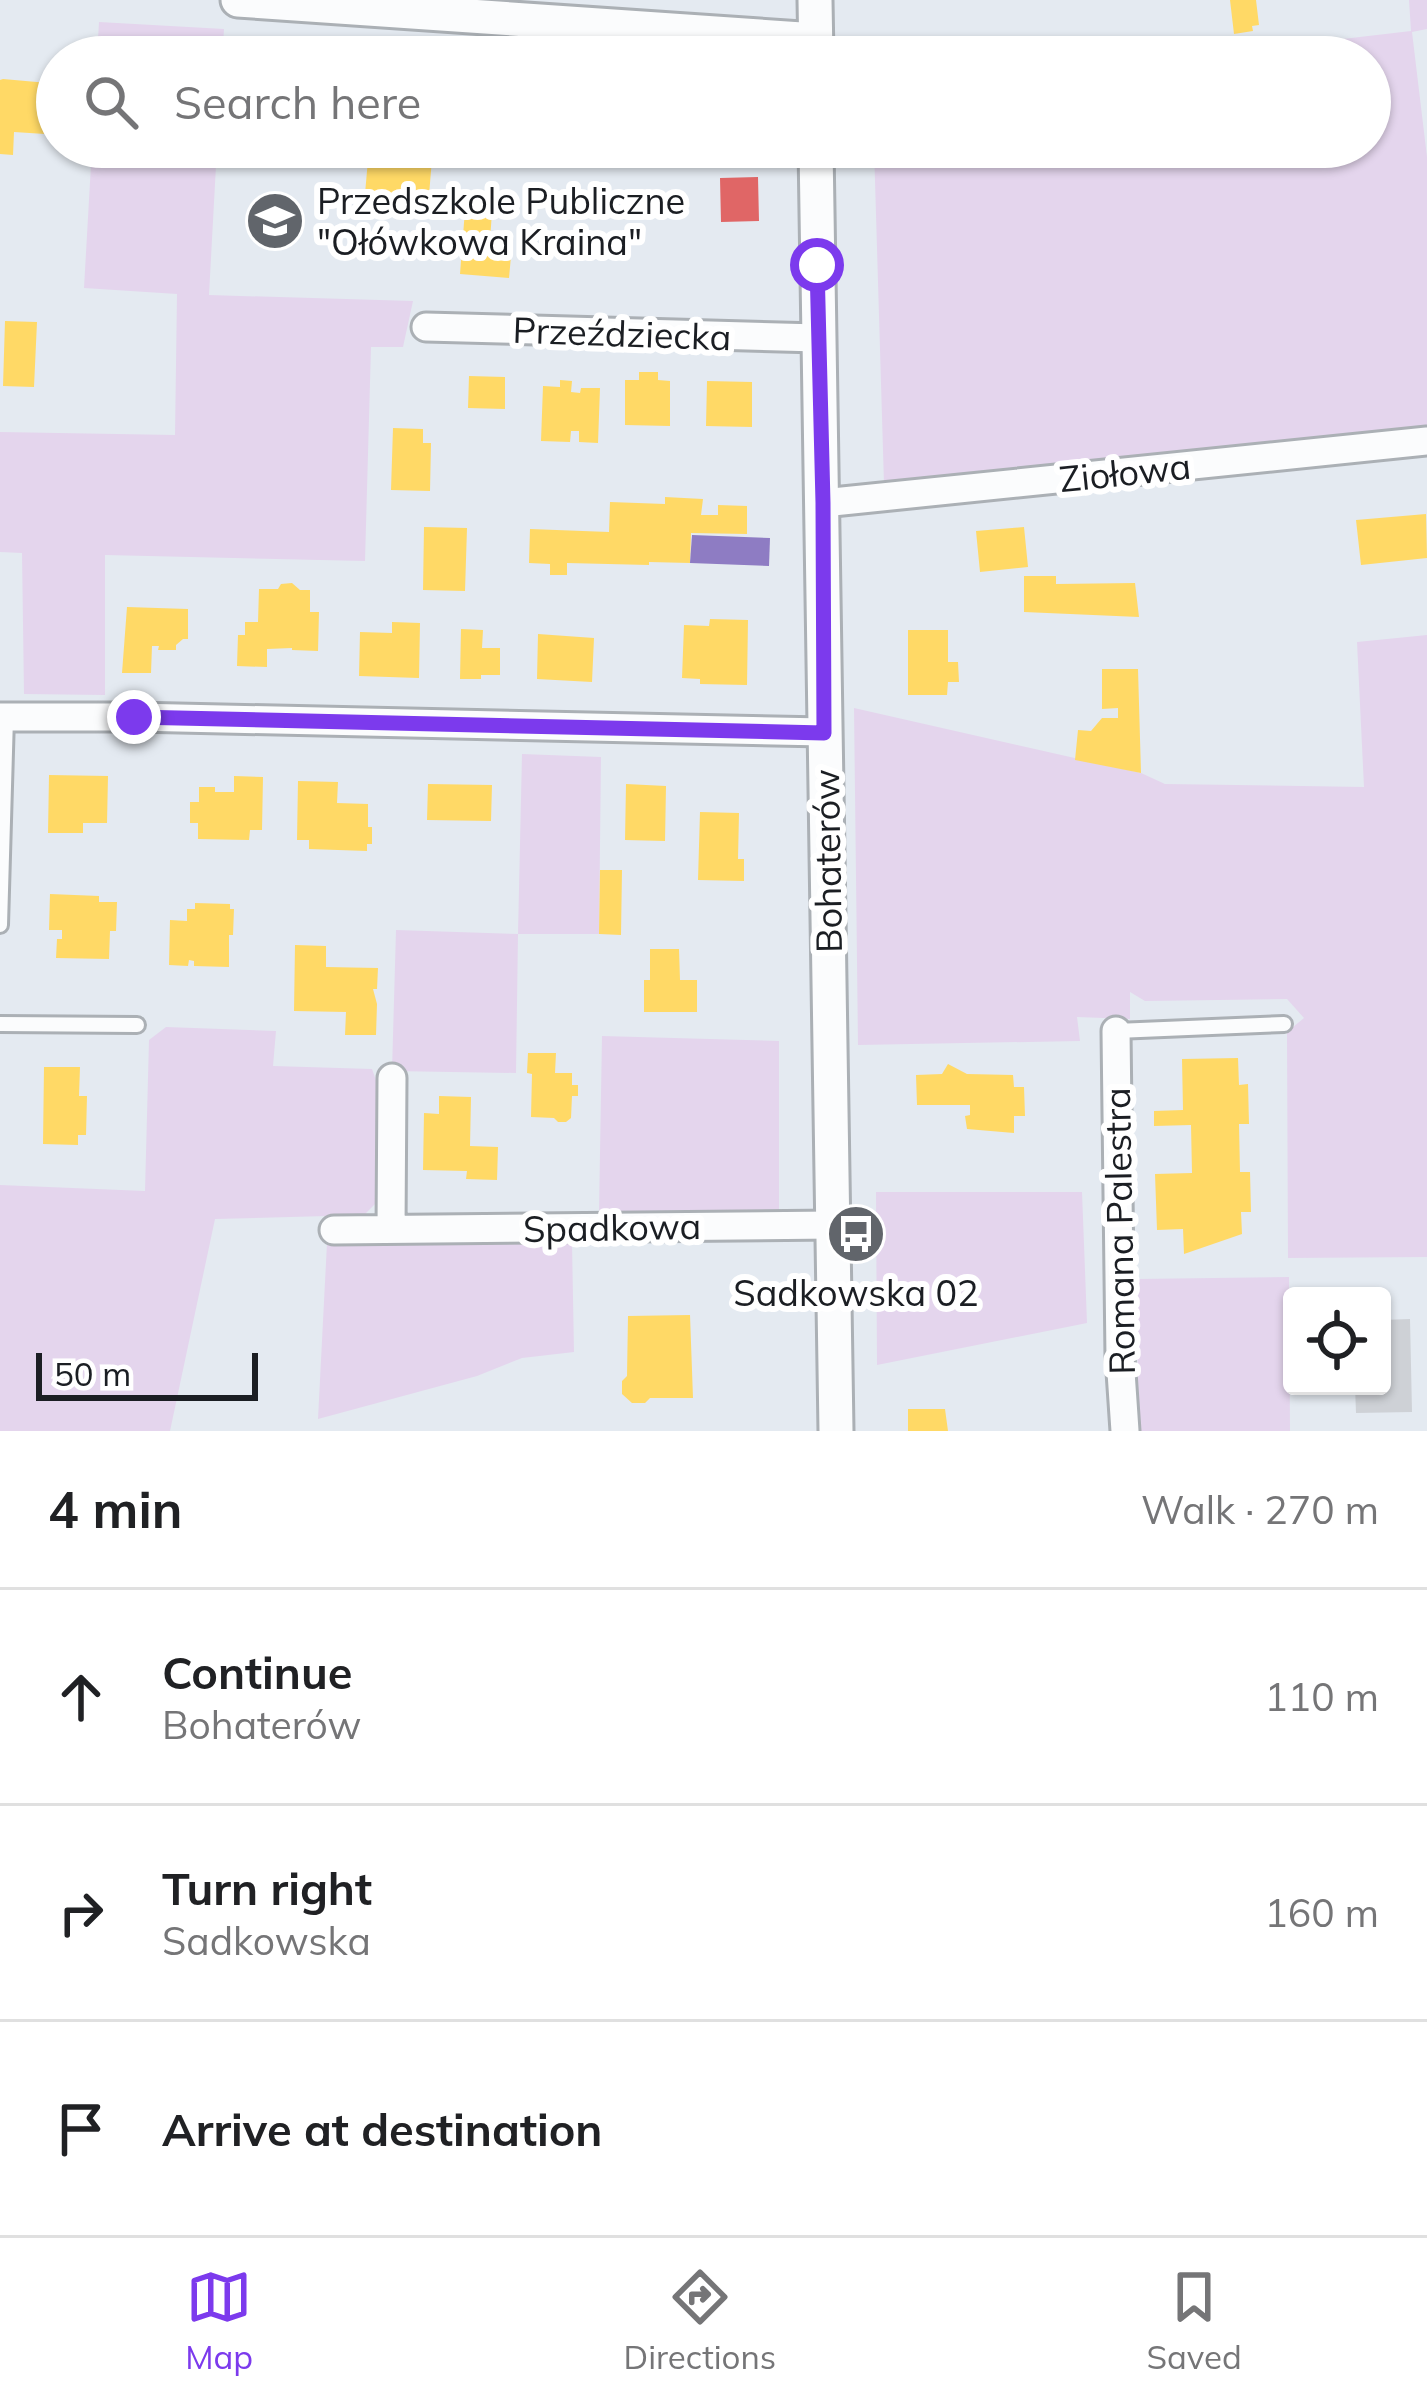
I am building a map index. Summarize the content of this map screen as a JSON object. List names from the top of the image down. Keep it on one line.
{"streets":{"street":["Przeździecka","Ziołowa","Bohaterów","Spadkowa","Romana Palestra"]},"crossings":[["Przeździecka","Bohaterów"],["Ziołowa","Bohaterów"],["Bohaterów","Spadkowa"]],"places":{"school or university":["Przedszkole Publiczne \"Ołówkowa Kraina\""],"bus stop":["Sadkowska 02"]},"scale_bar":"50 m","page":{"search":"Search here","scale":"50 m","heading":["4 min","Walk · 270 m"],"list":[["Continue","Bohaterów","110 m"],["Turn right","Sadkowska","160 m"],"Arrive at destination"],"nav":["Map","Directions","Saved"]}}
